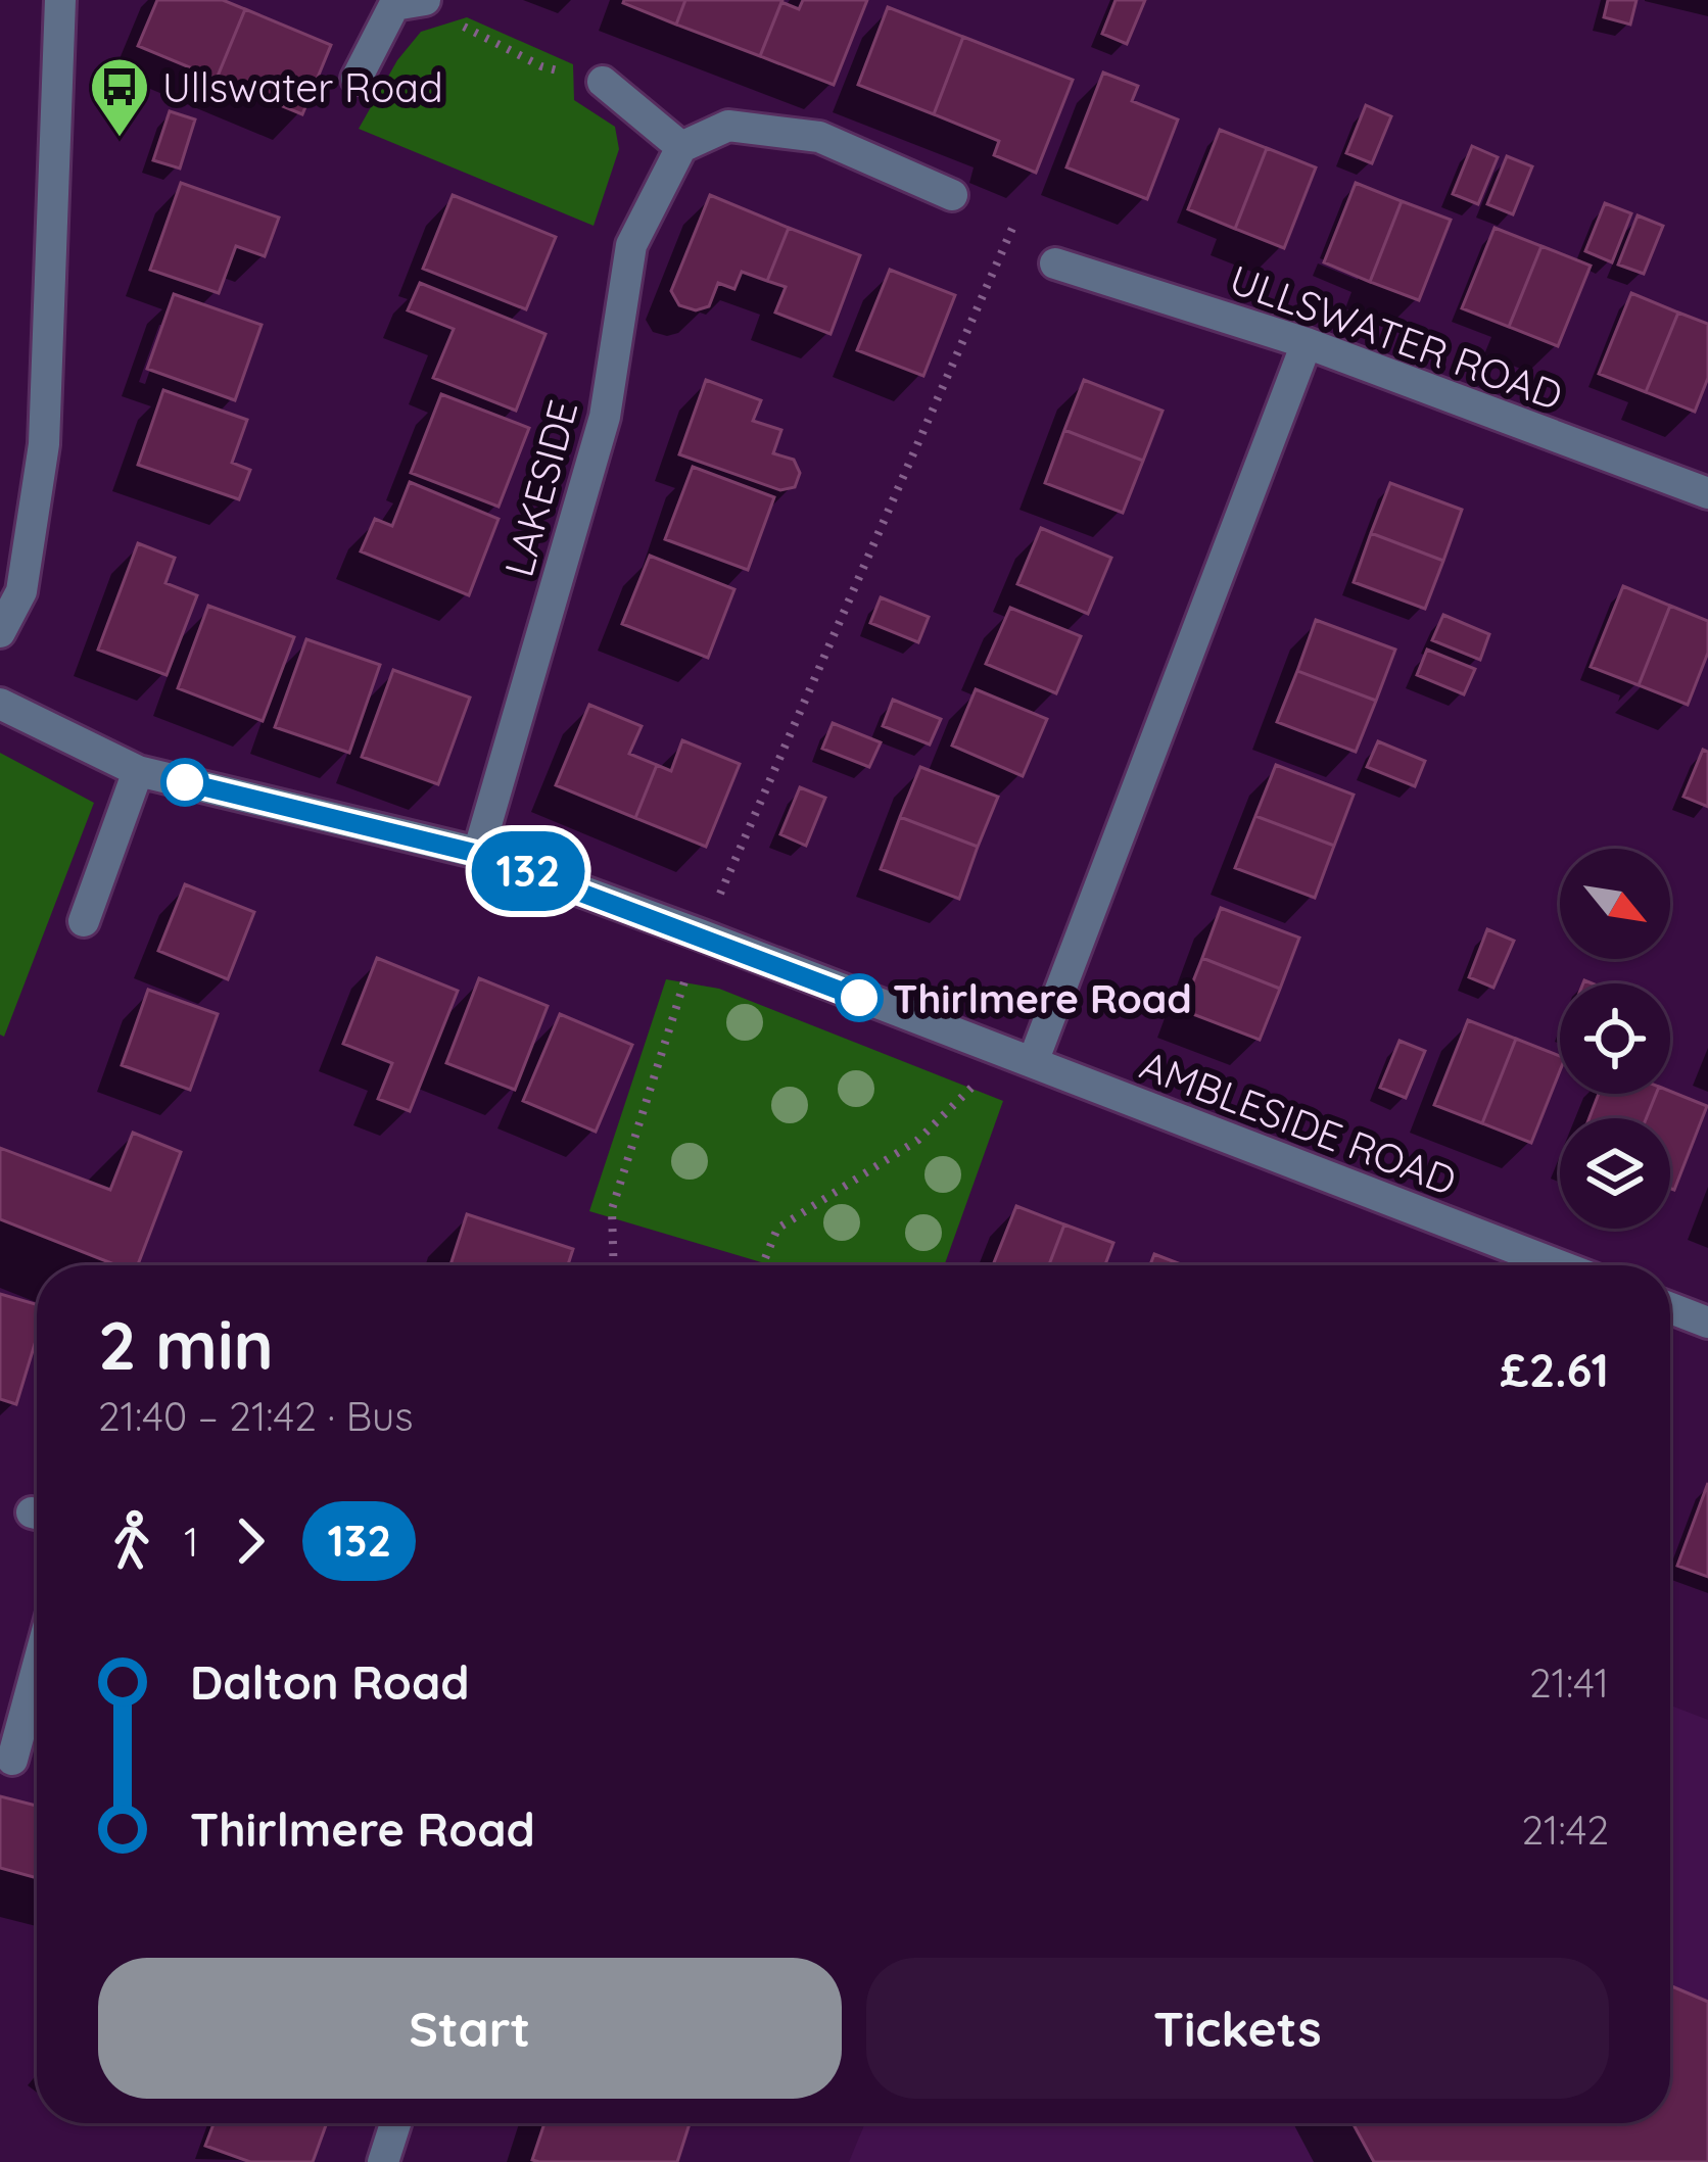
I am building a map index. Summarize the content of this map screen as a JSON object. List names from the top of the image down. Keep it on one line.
{"streets":{"street":["ULLSWATER ROAD","LAKESIDE","AMBLESIDE ROAD"]},"crossings":[["LAKESIDE","AMBLESIDE ROAD"]],"places":{"bus stop":["Ullswater Road"],"other":["Thirlmere Road"]},"lines":["bus line 132"],"north":"bottom right","page":{"on_map":"132","heading":["2 min","21:40 – 21:42 · Bus","£2.61"],"legs":["1","132"],"list":[{"name":"Dalton Road","value":"21:41"},{"name":"Thirlmere Road","value":"21:42"}],"buttons":["Start","Tickets"]}}
